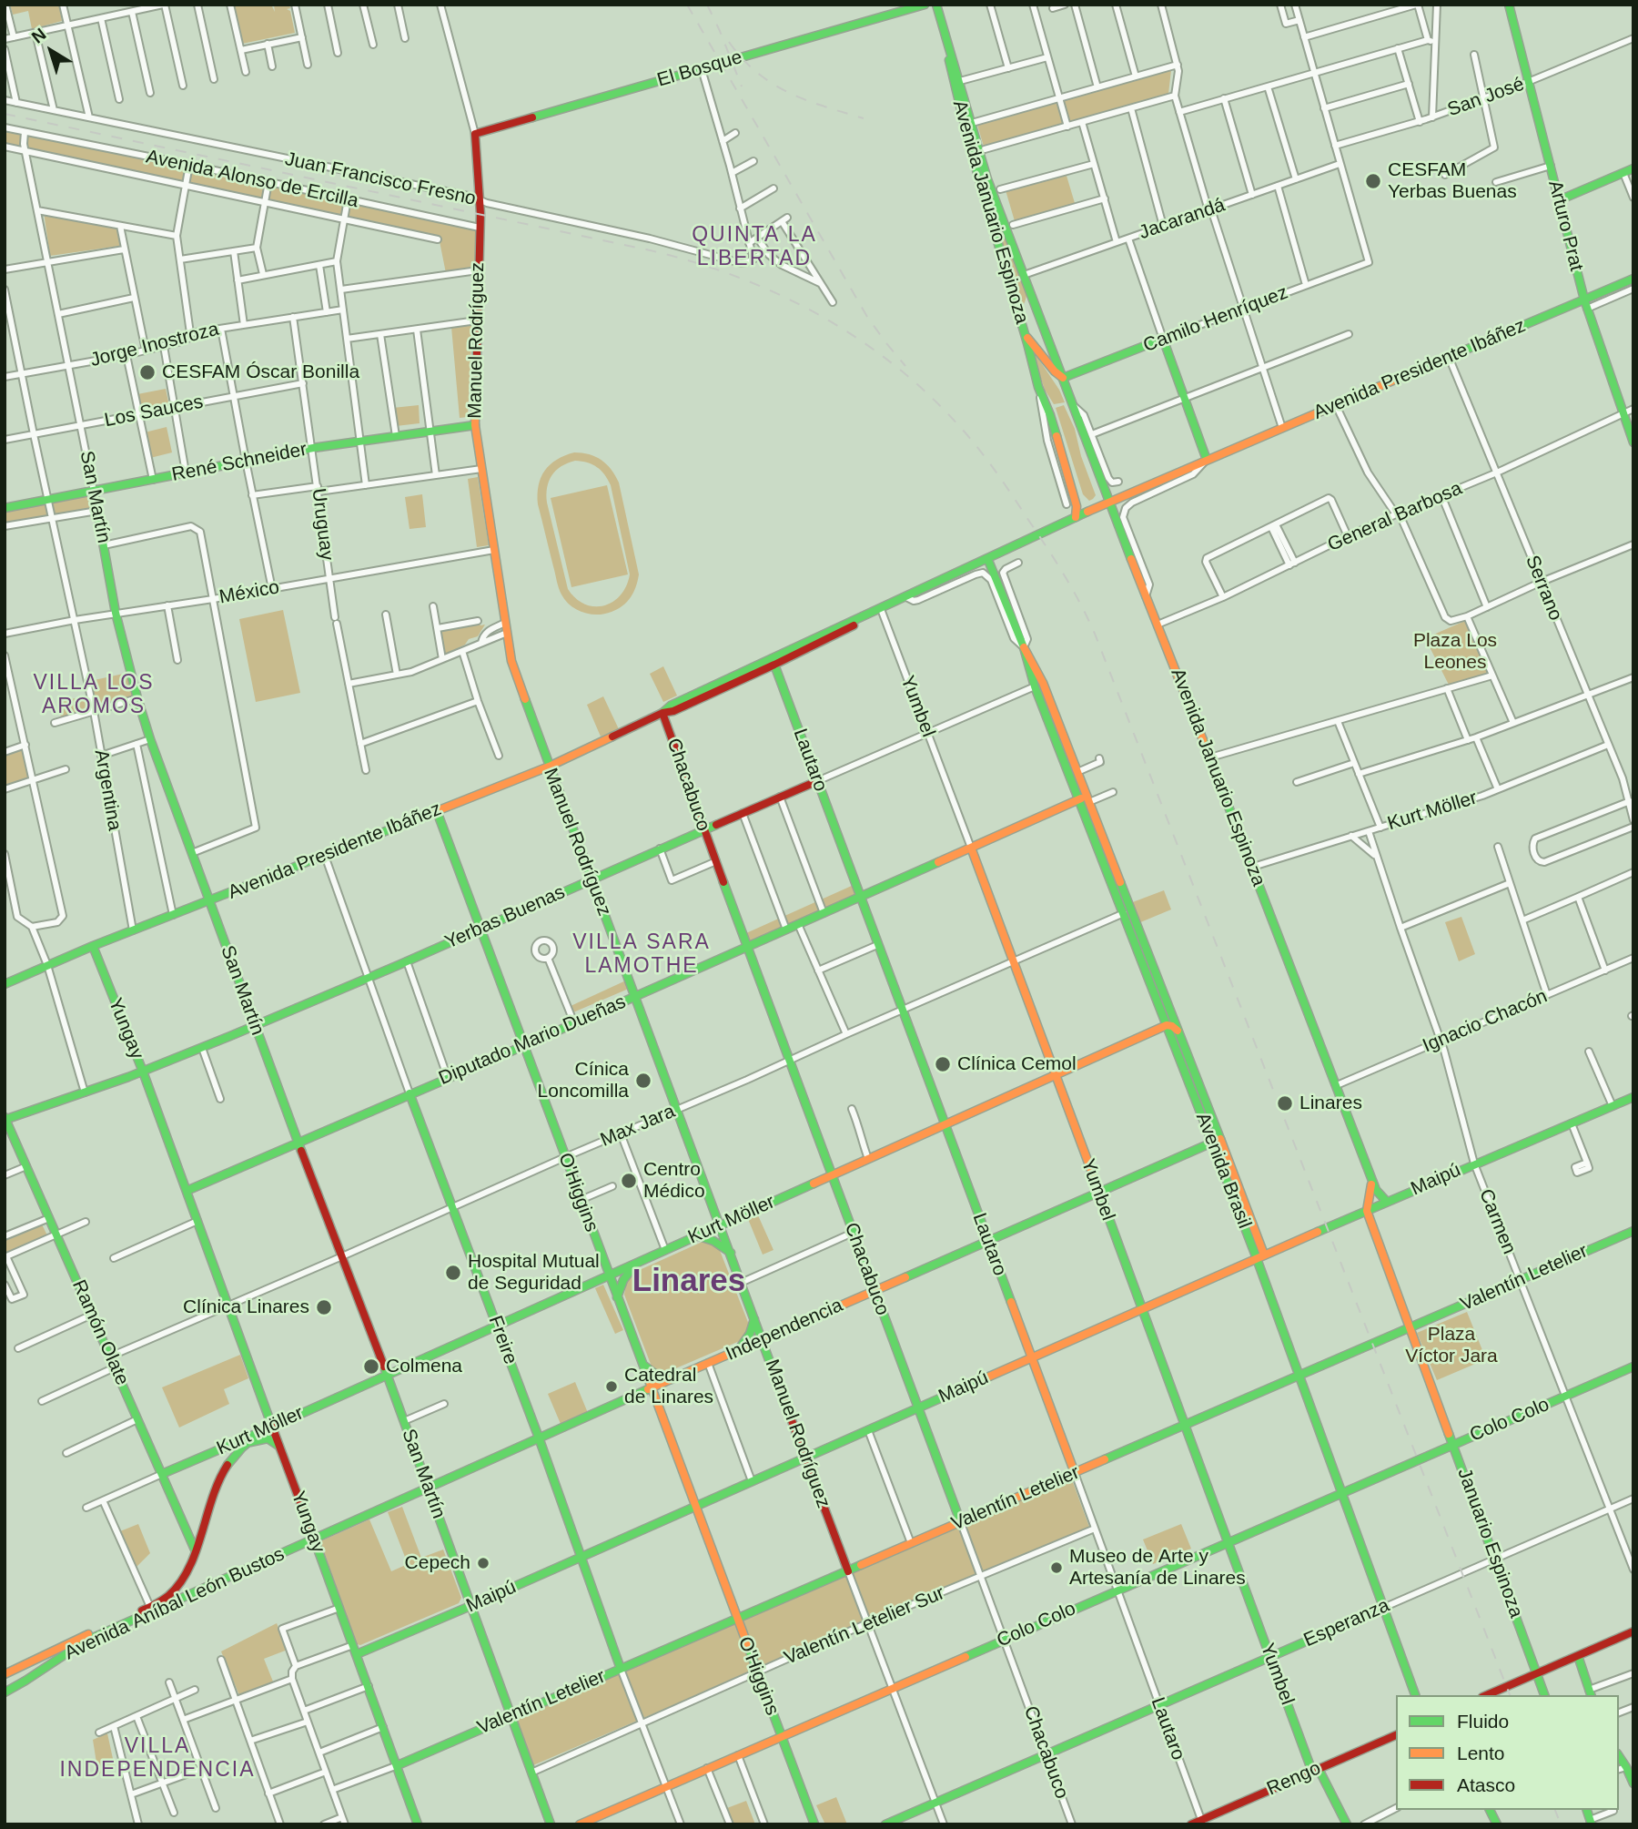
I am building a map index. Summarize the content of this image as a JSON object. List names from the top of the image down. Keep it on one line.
{"streets":{"main road":["El Bosque","Avenida Januario Espinoza","Arturo Prat","Camilo Henríquez","Manuel Rodríguez","Avenida Presidente Ibáñez","René Schneider","San Martín","Yumbel","Lautaro","Chacabuco","Kurt Möller","Yerbas Buenas","Yungay","Diputado Mario Dueñas","Avenida Brasil","Maipú","O'Higgins","Valentín Letelier","Independencia","Ramón Olate","Freire","Colo Colo","Januario Espinoza","Avenida Aníbal León Bustos","Esperanza","Rengo"],"street":["San José","Avenida Alonso de Ercilla","Juan Francisco Fresno","Jacarandá","Jorge Inostroza","Los Sauces","General Barbosa","Uruguay","Serrano","México","Argentina","Ignacio Chacón","Max Jara","Carmen","Valentín Letelier Sur"]},"crossings":[["El Bosque","Manuel Rodríguez"],["San José","Arturo Prat"],["Avenida Alonso de Ercilla","Manuel Rodríguez"],["Avenida Alonso de Ercilla","San Martín"],["Juan Francisco Fresno","Manuel Rodríguez"],["Avenida Januario Espinoza","Jacarandá"],["Avenida Januario Espinoza","Camilo Henríquez"],["Avenida Januario Espinoza","Avenida Presidente Ibáñez"],["Avenida Januario Espinoza","General Barbosa"],["Avenida Januario Espinoza","Kurt Möller"],["Avenida Januario Espinoza","Ignacio Chacón"],["Avenida Januario Espinoza","Maipú"],["Avenida Januario Espinoza","Januario Espinoza"],["Jacarandá","Camilo Henríquez"],["Arturo Prat","Avenida Presidente Ibáñez"],["Arturo Prat","General Barbosa"],["Manuel Rodríguez","Avenida Presidente Ibáñez"],["Manuel Rodríguez","René Schneider"],["Manuel Rodríguez","México"],["Manuel Rodríguez","Kurt Möller"],["Manuel Rodríguez","Yerbas Buenas"],["Manuel Rodríguez","Diputado Mario Dueñas"],["Manuel Rodríguez","Max Jara"],["Manuel Rodríguez","Maipú"],["Manuel Rodríguez","O'Higgins"],["Manuel Rodríguez","Valentín Letelier"],["Manuel Rodríguez","Independencia"],["Manuel Rodríguez","Colo Colo"],["Manuel Rodríguez","Esperanza"],["Manuel Rodríguez","Valentín Letelier Sur"],["Jorge Inostroza","San Martín"],["Jorge Inostroza","Uruguay"],["Jorge Inostroza","Argentina"],["Avenida Presidente Ibáñez","San Martín"],["Avenida Presidente Ibáñez","Serrano"],["Avenida Presidente Ibáñez","Yumbel"],["Avenida Presidente Ibáñez","Lautaro"],["Avenida Presidente Ibáñez","Chacabuco"],["Avenida Presidente Ibáñez","Argentina"],["Avenida Presidente Ibáñez","Yungay"],["Avenida Presidente Ibáñez","Avenida Brasil"],["Avenida Presidente Ibáñez","O'Higgins"],["Avenida Presidente Ibáñez","Freire"],["Los Sauces","San Martín"],["Los Sauces","Uruguay"],["Los Sauces","Argentina"],["René Schneider","San Martín"],["René Schneider","Uruguay"],["René Schneider","Argentina"],["San Martín","México"],["San Martín","Kurt Möller"],["San Martín","Yerbas Buenas"],["San Martín","Diputado Mario Dueñas"],["San Martín","Max Jara"],["San Martín","Maipú"],["San Martín","Valentín Letelier"],["San Martín","Independencia"],["San Martín","Valentín Letelier Sur"],["General Barbosa","Serrano"],["Uruguay","México"],["Serrano","Kurt Möller"],["México","Argentina"],["Yumbel","Kurt Möller"],["Yumbel","Yerbas Buenas"],["Yumbel","Diputado Mario Dueñas"],["Yumbel","Max Jara"],["Yumbel","Maipú"],["Yumbel","Valentín Letelier"],["Yumbel","Independencia"],["Yumbel","Colo Colo"],["Yumbel","Esperanza"],["Yumbel","Rengo"],["Lautaro","Kurt Möller"],["Lautaro","Yerbas Buenas"],["Lautaro","Diputado Mario Dueñas"],["Lautaro","Max Jara"],["Lautaro","Maipú"],["Lautaro","Valentín Letelier"],["Lautaro","Independencia"],["Lautaro","Colo Colo"],["Lautaro","Esperanza"],["Lautaro","Valentín Letelier Sur"],["Lautaro","Rengo"],["Chacabuco","Kurt Möller"],["Chacabuco","Yerbas Buenas"],["Chacabuco","Diputado Mario Dueñas"],["Chacabuco","Max Jara"],["Chacabuco","Maipú"],["Chacabuco","Valentín Letelier"],["Chacabuco","Independencia"],["Chacabuco","Colo Colo"],["Chacabuco","Esperanza"],["Chacabuco","Valentín Letelier Sur"],["Kurt Möller","Yungay"],["Kurt Möller","Avenida Brasil"],["Kurt Möller","O'Higgins"],["Kurt Möller","Carmen"],["Kurt Möller","Independencia"],["Kurt Möller","Ramón Olate"],["Kurt Möller","Freire"],["Kurt Möller","Avenida Aníbal León Bustos"],["Yerbas Buenas","Yungay"],["Yerbas Buenas","Avenida Brasil"],["Yerbas Buenas","O'Higgins"],["Yerbas Buenas","Ramón Olate"],["Yerbas Buenas","Freire"],["Ignacio Chacón","Carmen"],["Yungay","Diputado Mario Dueñas"],["Yungay","Max Jara"],["Yungay","Maipú"],["Yungay","Valentín Letelier"],["Yungay","Independencia"],["Yungay","Avenida Aníbal León Bustos"],["Diputado Mario Dueñas","Avenida Brasil"],["Diputado Mario Dueñas","O'Higgins"],["Diputado Mario Dueñas","Freire"],["Max Jara","Avenida Brasil"],["Max Jara","O'Higgins"],["Max Jara","Ramón Olate"],["Max Jara","Freire"],["Avenida Brasil","Maipú"],["Avenida Brasil","Valentín Letelier"],["Avenida Brasil","Independencia"],["Avenida Brasil","Colo Colo"],["Avenida Brasil","Esperanza"],["Maipú","O'Higgins"],["Maipú","Carmen"],["Maipú","Freire"],["Maipú","Januario Espinoza"],["O'Higgins","Valentín Letelier"],["O'Higgins","Independencia"],["O'Higgins","Colo Colo"],["O'Higgins","Valentín Letelier Sur"],["Carmen","Valentín Letelier"],["Carmen","Colo Colo"],["Carmen","Esperanza"],["Valentín Letelier","Freire"],["Valentín Letelier","Januario Espinoza"],["Independencia","Freire"],["Independencia","Avenida Aníbal León Bustos"],["Ramón Olate","Avenida Aníbal León Bustos"],["Freire","Colo Colo"],["Freire","Valentín Letelier Sur"],["Colo Colo","Januario Espinoza"],["Januario Espinoza","Esperanza"]],"districts":["QUINTA LA LIBERTAD","VILLA LOS AROMOS","VILLA SARA LAMOTHE","Linares","VILLA INDEPENDENCIA"],"parks":["Plaza Los Leones","Plaza Víctor Jara"],"places":["CESFAM Yerbas Buenas","CESFAM Óscar Bonilla","Clínica Cemol","Cínica Loncomilla","Linares","Centro Médico","Hospital Mutual de Seguridad","Clínica Linares","Colmena","Catedral de Linares","Cepech","Museo de Arte y Artesanía de Linares"],"legend":["Fluido","Lento","Atasco"],"north":"top left"}
